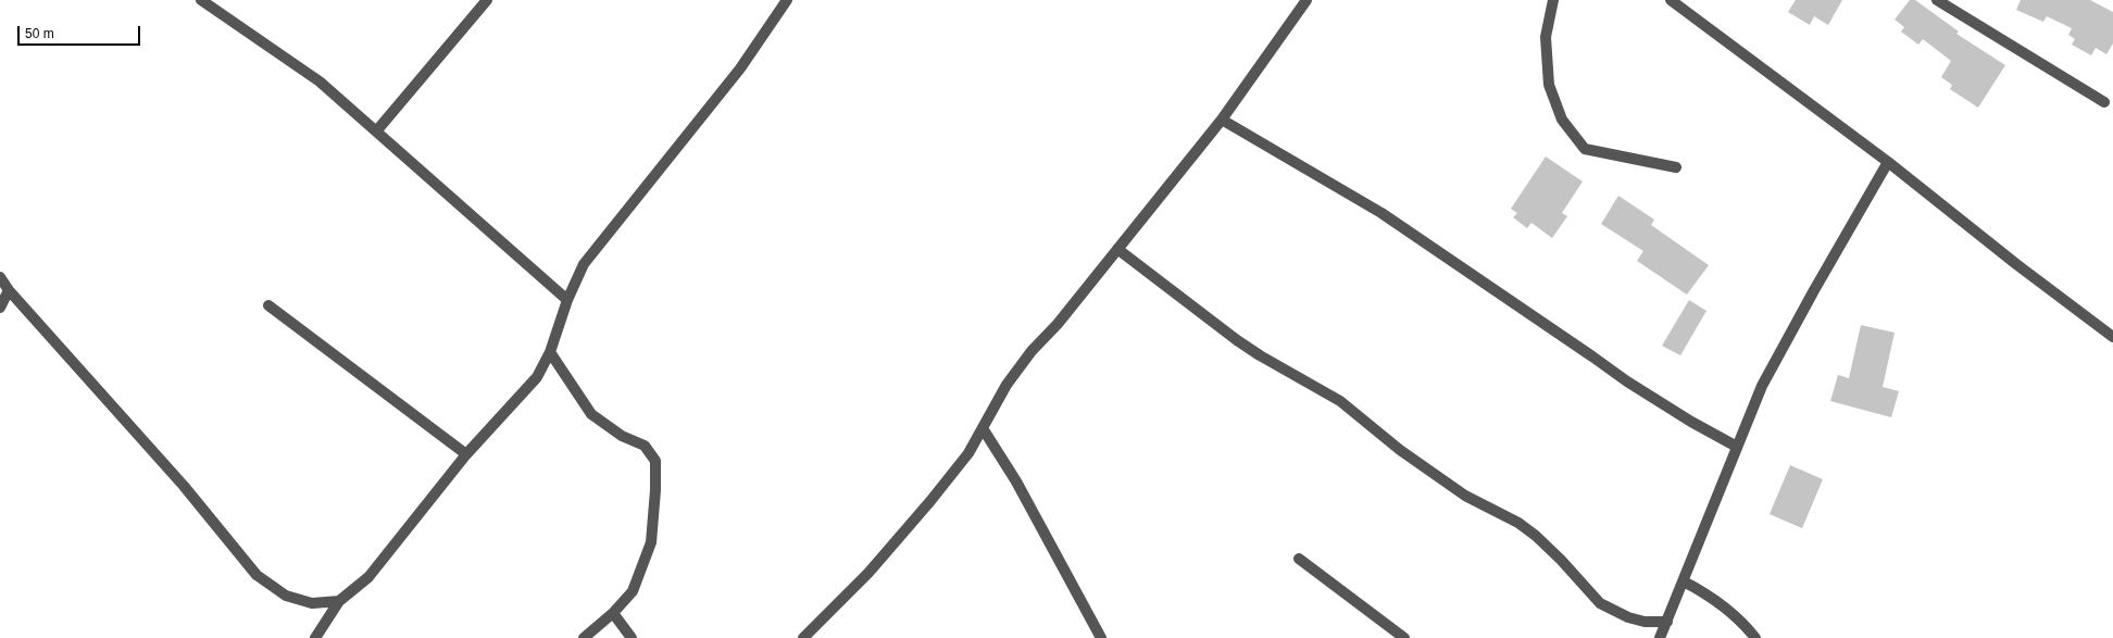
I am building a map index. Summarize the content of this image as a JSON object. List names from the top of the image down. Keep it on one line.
{"scale_bar":"50 m"}
